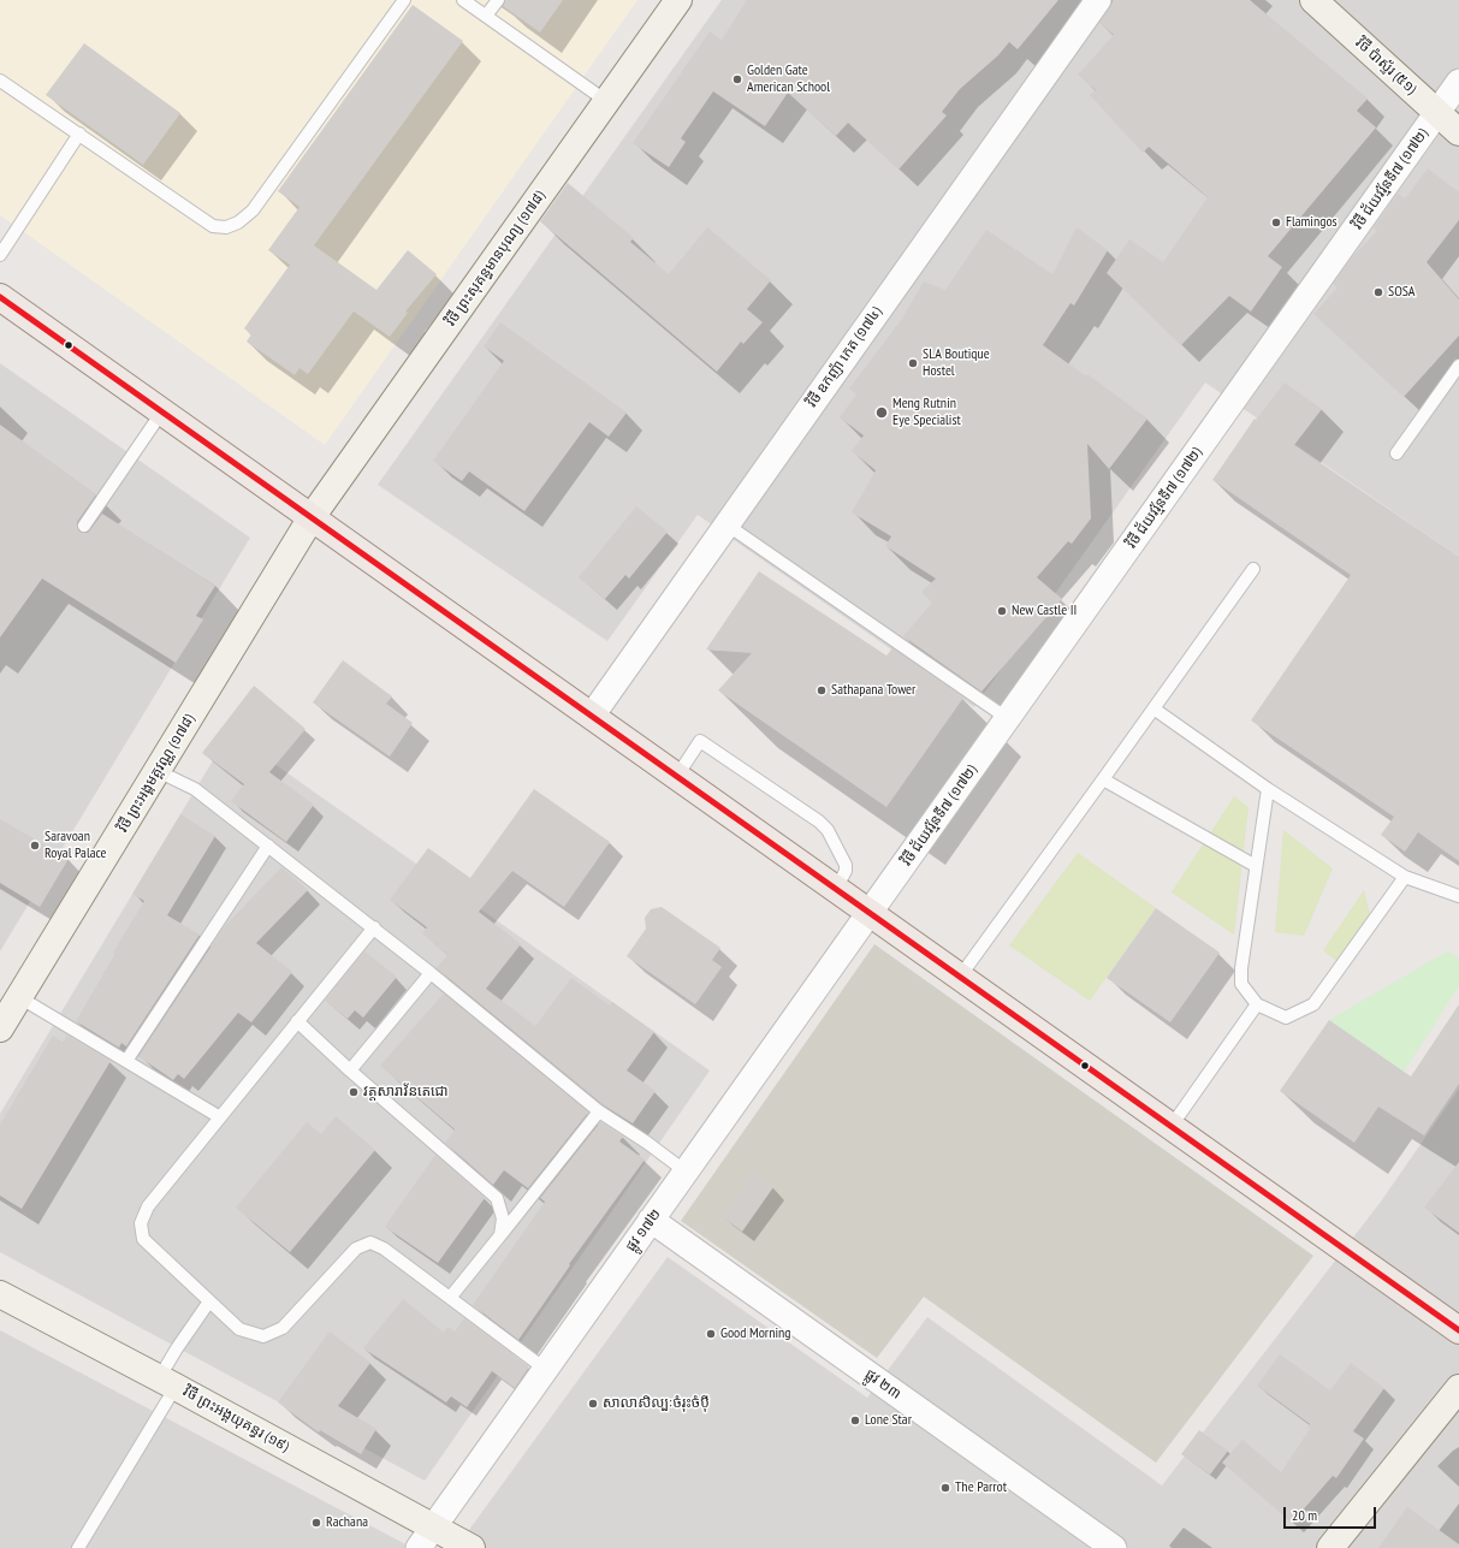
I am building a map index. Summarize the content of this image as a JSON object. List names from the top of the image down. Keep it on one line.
{"streets":{"street":["វិថី ប៉ាស្ទ័រ (៥១)","វិថី ជ័យវរ្ម័នទី៧ (១៧២)","វិថី ព្រះសុគន្ធមានបុណ្យ (១៧៨)","វិថី ឧកញ៉ា កេត (១៧៤)","វិថី ព្រះអង្គមគ្គវណ្ណ (១៧៨)","ផ្លូវ ១៧២","ផ្លូវ ២៣","វិថី ព្រះអង្គយុគន្ធរ (១៩)"]},"crossings":[["វិថី ប៉ាស្ទ័រ (៥១)","វិថី ជ័យវរ្ម័នទី៧ (១៧២)"],["វិថី ជ័យវរ្ម័នទី៧ (១៧២)","ផ្លូវ ១៧២"],["វិថី ព្រះសុគន្ធមានបុណ្យ (១៧៨)","វិថី ព្រះអង្គមគ្គវណ្ណ (១៧៨)"],["ផ្លូវ ១៧២","ផ្លូវ ២៣"],["ផ្លូវ ១៧២","វិថី ព្រះអង្គយុគន្ធរ (១៩)"]],"places":["Golden Gate American School","Flamingos","SOSA","SLA Boutique Hostel","Meng Rutnin Eye Specialist","New Castle II","Sathapana Tower","Saravoan Royal Palace","វត្តសារាវ័នតេជោ","Good Morning","សាលាសិល្បៈចំរុះចំប៉ី","Lone Star","The Parrot","Rachana"],"scale_bar":"20 m"}
